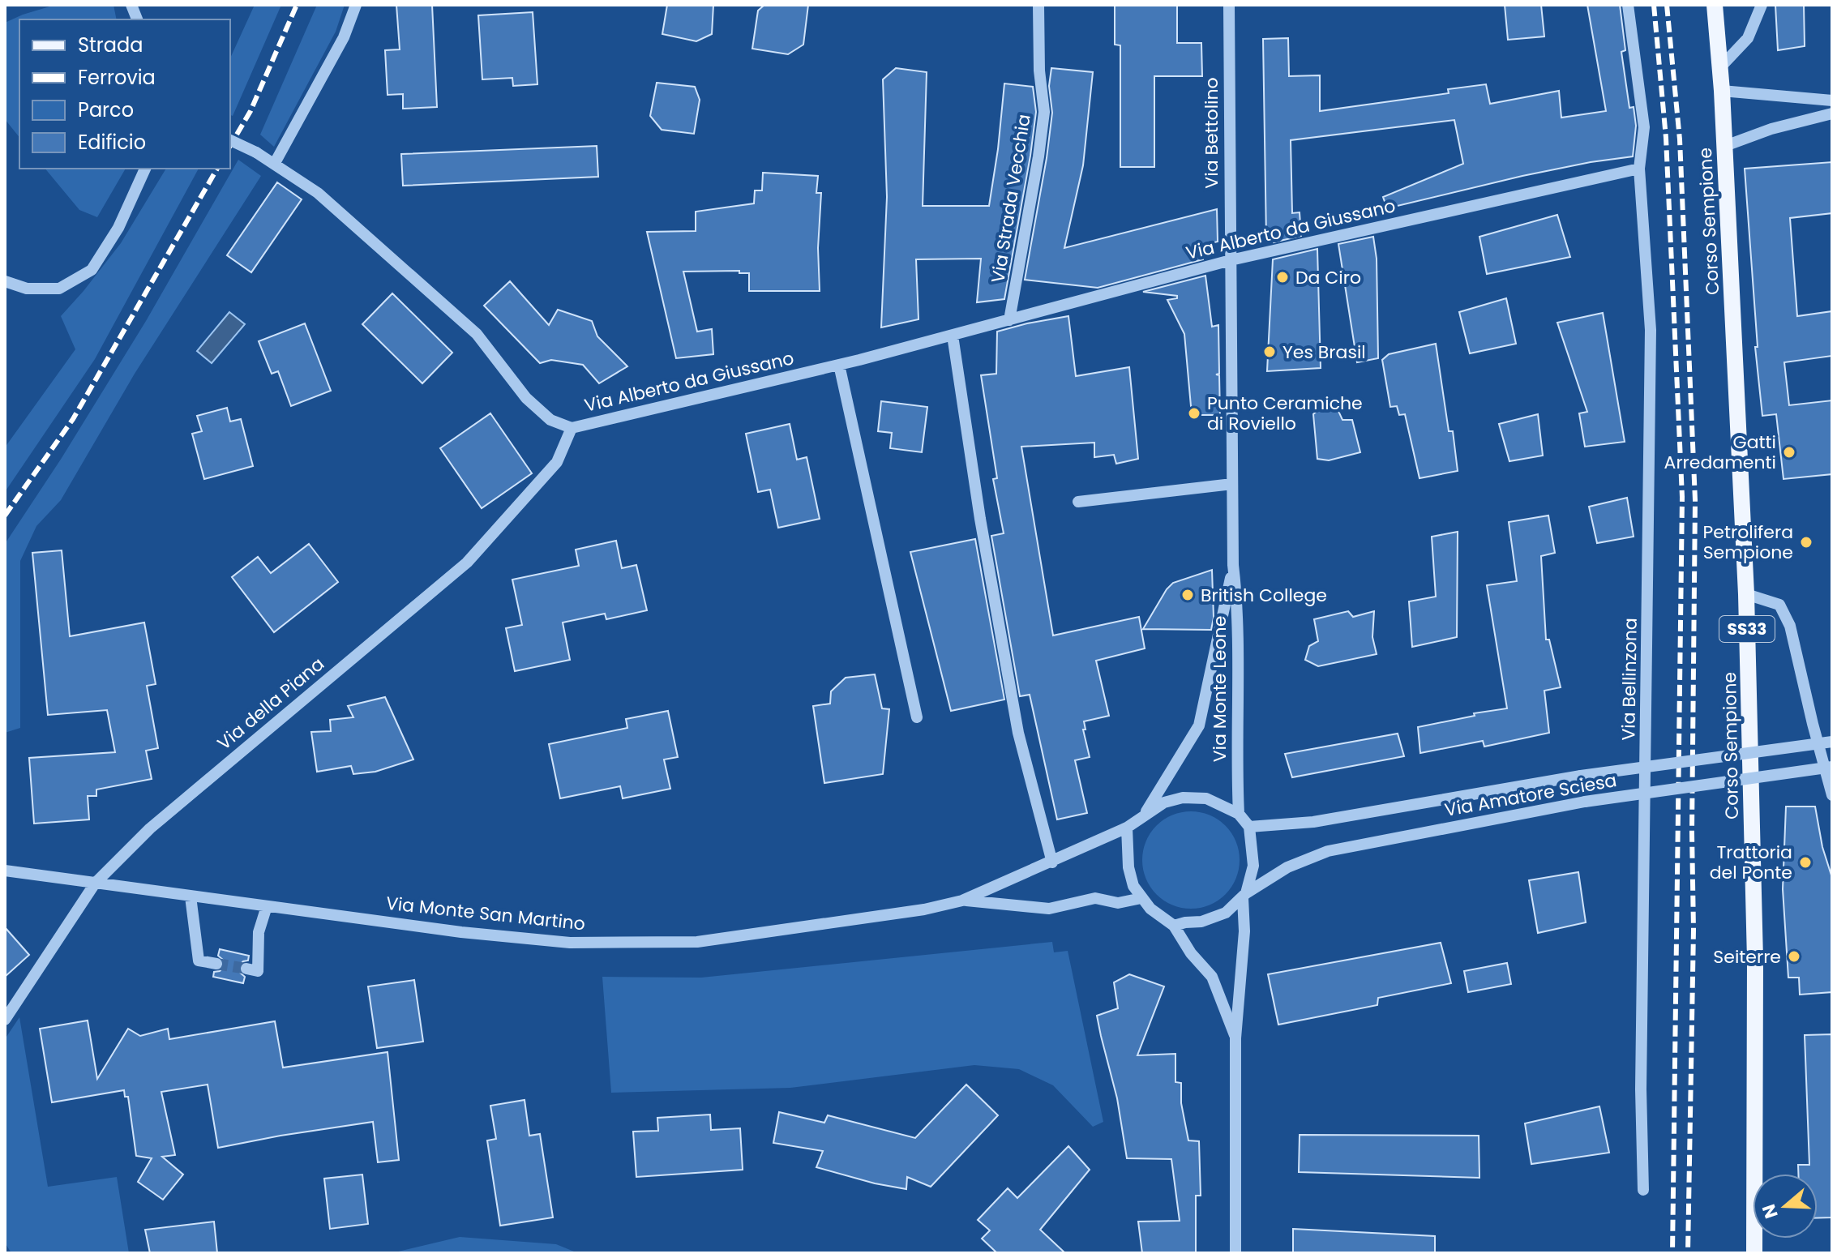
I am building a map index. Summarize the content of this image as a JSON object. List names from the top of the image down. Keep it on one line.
{"streets":{"main road":["Corso Sempione","SS33"],"street":["Via Bettolino","Via Strada Vecchia","Via Alberto da Giussano","Via Bellinzona","Via Monte Leone","Via della Piana","Via Amatore Sciesa","Via Monte San Martino"]},"crossings":[["Via Bettolino","Via Alberto da Giussano"],["Via Bettolino","Via Monte Leone"],["Via Strada Vecchia","Via Alberto da Giussano"],["Via Alberto da Giussano","Via Bellinzona"],["Via Alberto da Giussano","Via Monte Leone"],["Via Alberto da Giussano","Via della Piana"],["Via Monte Leone","Via Amatore Sciesa"],["Via Monte Leone","Via Monte San Martino"],["Via della Piana","Via Monte San Martino"],["Via Amatore Sciesa","Via Monte San Martino"]],"places":["Da Ciro","Yes Brasil","Punto Ceramiche di Roviello","Gatti Arredamenti","Petrolifera Sempione","British College","Trattoria del Ponte","Seiterre"],"legend":["Strada","Ferrovia","Parco","Edificio"],"north":"left"}
